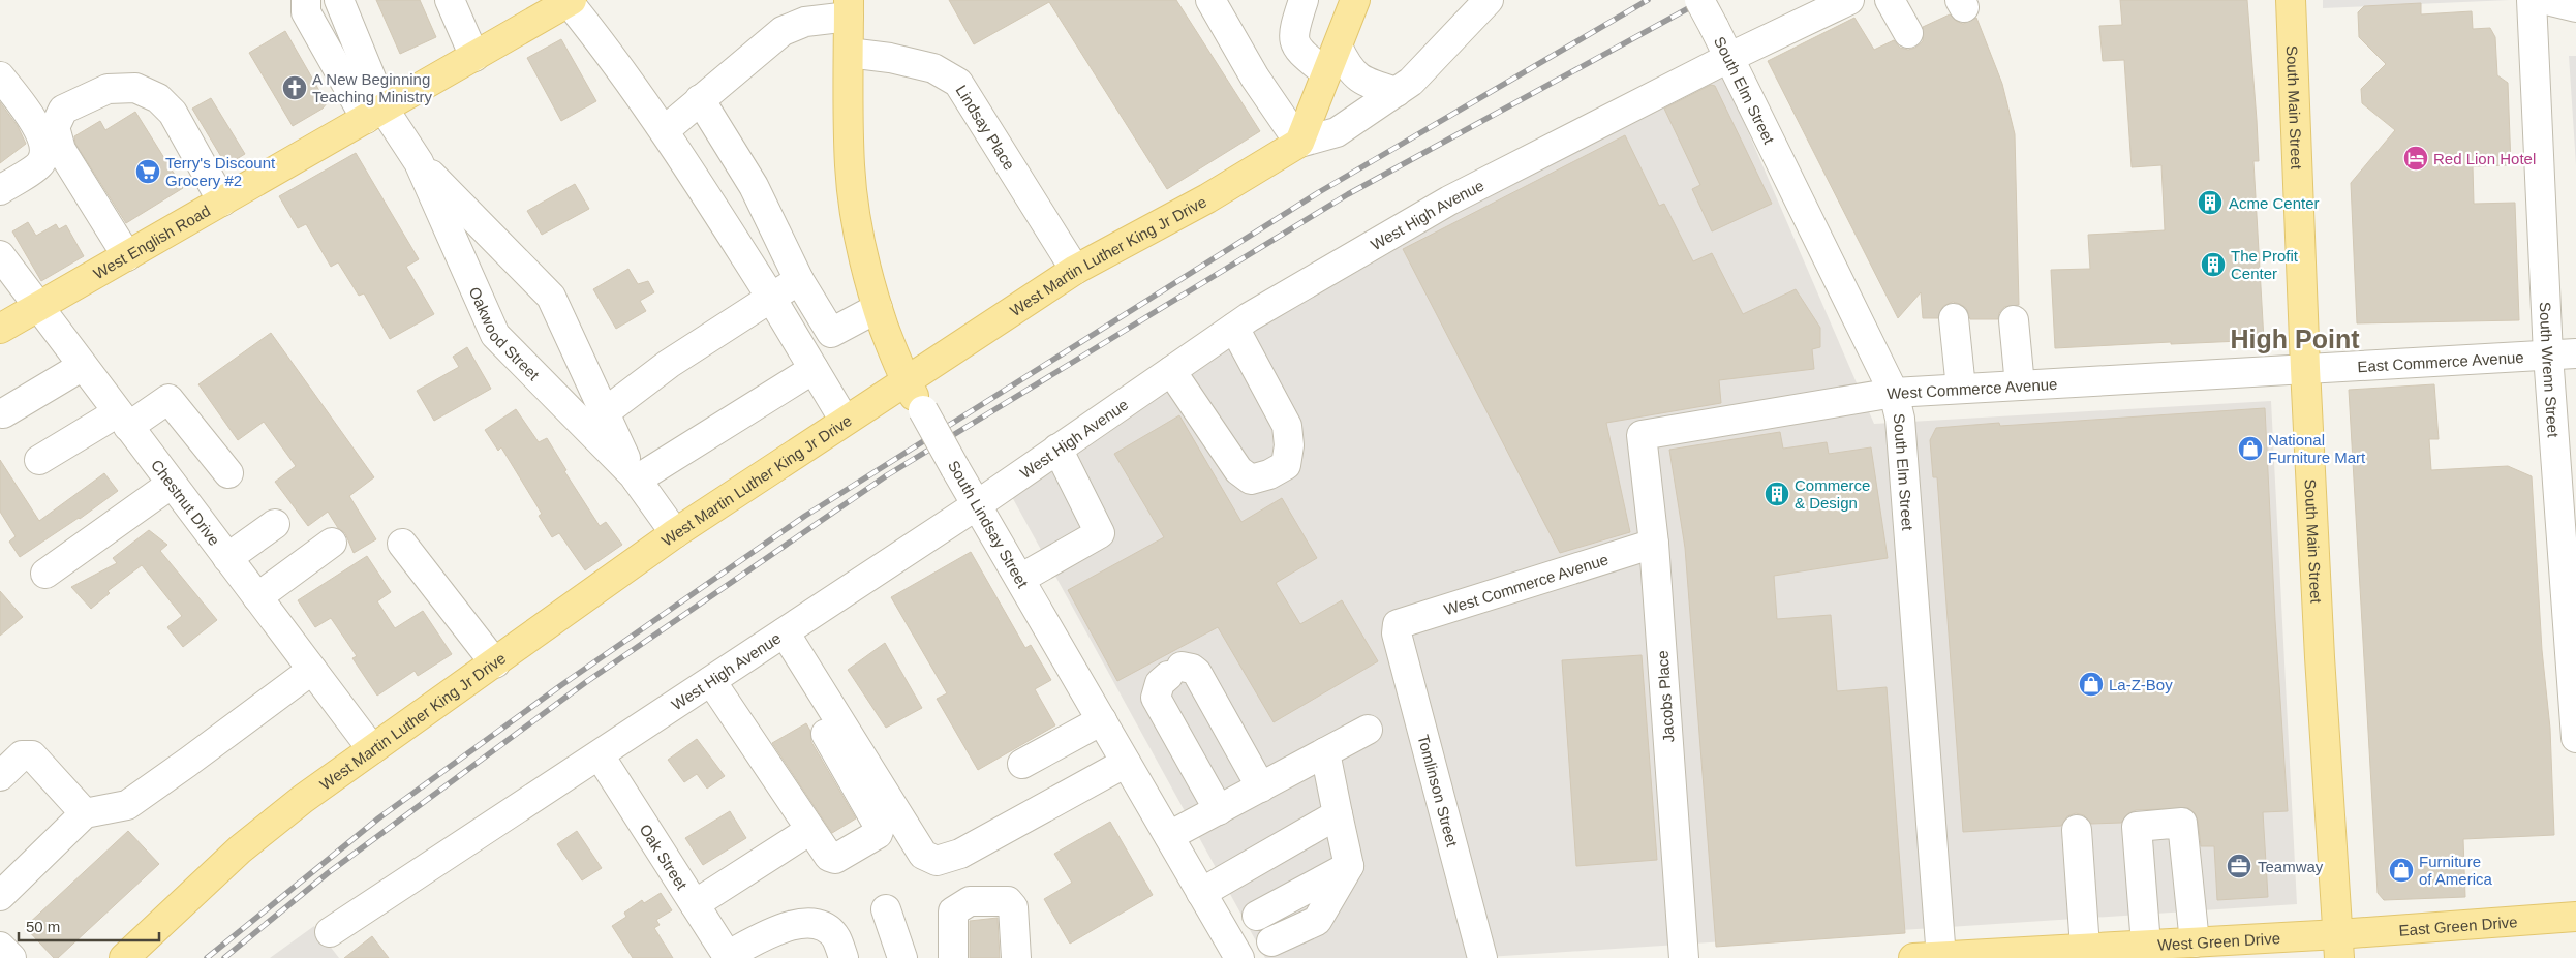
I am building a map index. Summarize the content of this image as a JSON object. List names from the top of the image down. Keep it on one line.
{"streets":{"main road":["South Main Street","West English Road","West Martin Luther King Jr Drive","South Lindsay Street","East Green Drive","West Green Drive"],"street":["South Elm Street","Lindsay Place","West High Avenue","Oakwood Street","East Commerce Avenue","South Wrenn Street","West Commerce Avenue","Chestnut Drive","Jacobs Place","Tomlinson Street","Oak Street"]},"crossings":[["South Elm Street","West High Avenue"],["South Elm Street","West Commerce Avenue"],["South Elm Street","West Green Drive"],["South Main Street","East Commerce Avenue"],["South Main Street","West Commerce Avenue"],["South Main Street","East Green Drive"],["South Main Street","West Green Drive"],["Lindsay Place","West Martin Luther King Jr Drive"],["Lindsay Place","South Lindsay Street"],["West High Avenue","South Lindsay Street"],["West High Avenue","Oak Street"],["West English Road","Oakwood Street"],["West English Road","Chestnut Drive"],["West Martin Luther King Jr Drive","Oakwood Street"],["West Martin Luther King Jr Drive","Chestnut Drive"],["West Martin Luther King Jr Drive","South Lindsay Street"],["East Commerce Avenue","South Wrenn Street"],["East Commerce Avenue","West Commerce Avenue"],["West Commerce Avenue","Jacobs Place"],["West Commerce Avenue","Tomlinson Street"],["East Green Drive","West Green Drive"]],"districts":["High Point"],"places":{"church":["A New Beginning Teaching Ministry"],"hotel":["Red Lion Hotel"],"supermarket":["Terry's Discount Grocery #2"],"building":["Acme Center","The Profit Center","Commerce & Design"],"shop":["National Furniture Mart","La-Z-Boy","Furniture of America"],"office":["Teamway"]},"scale_bar":"50 m"}
